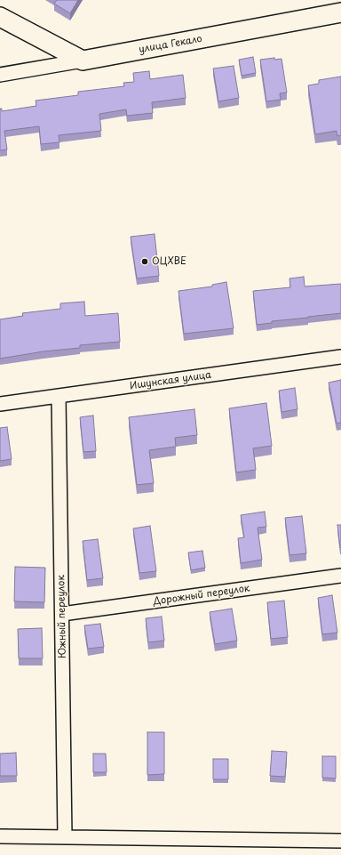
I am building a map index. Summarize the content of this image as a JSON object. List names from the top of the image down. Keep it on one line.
{"streets":{"main road":["улица Гекало"],"street":["Ишунская улица","Дорожный переулок","Южный переулок"]},"crossings":[["Ишунская улица","Южный переулок"],["Дорожный переулок","Южный переулок"]],"places":["ОЦХВЕ"]}
